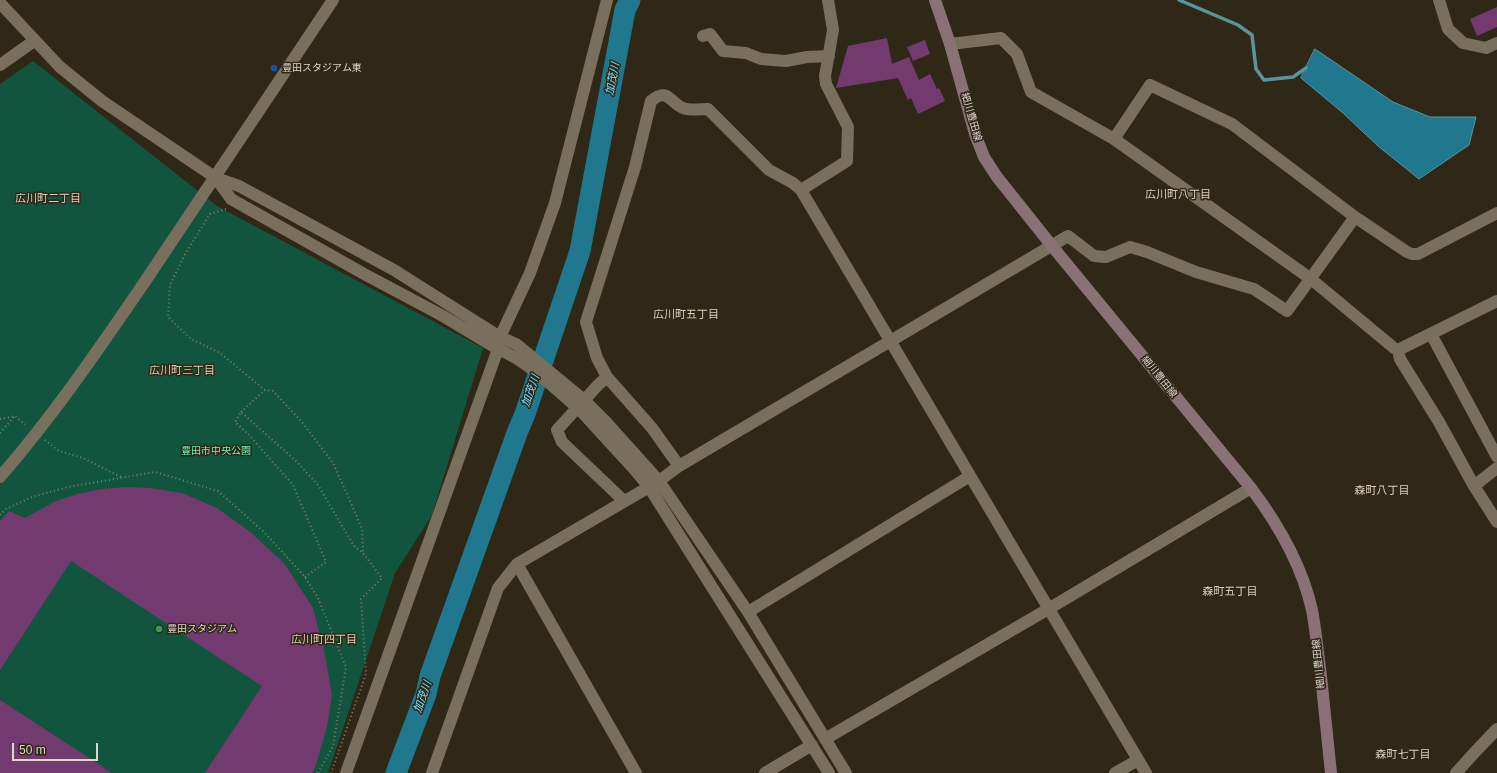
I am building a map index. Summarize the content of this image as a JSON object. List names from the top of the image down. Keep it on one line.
{"streets":{"main road":["細川豊田線"]},"districts":["広川町八丁目","広川町二丁目","広川町五丁目","広川町三丁目","森町八丁目","森町五丁目","広川町四丁目","森町七丁目"],"water":["加茂川"],"parks":["豊田市中央公園"],"places":["豊田スタジアム東","豊田スタジアム"],"scale_bar":"50 m"}
